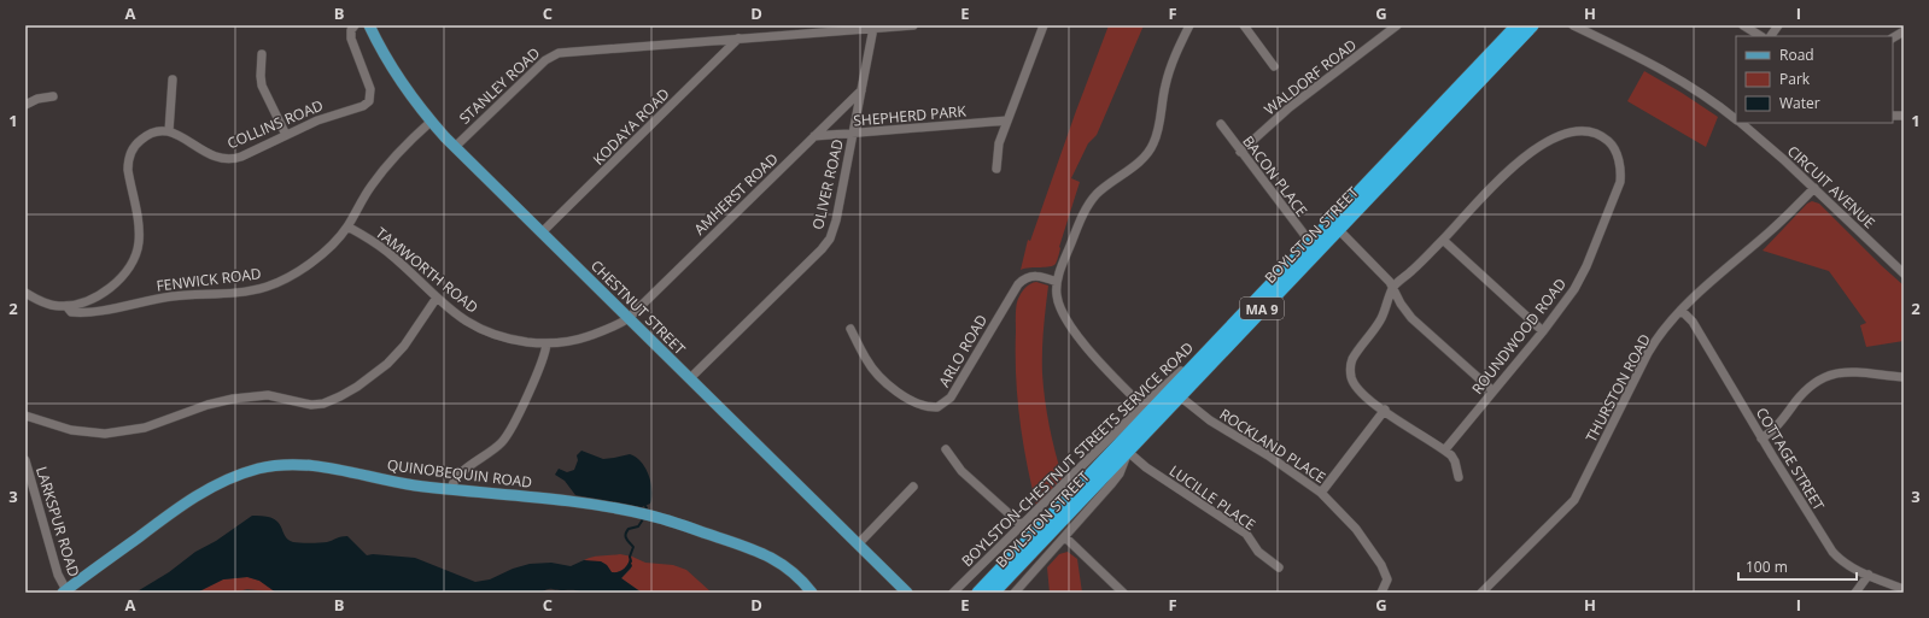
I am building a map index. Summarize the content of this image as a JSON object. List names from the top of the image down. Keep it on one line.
{"streets":{"highway":["BOYLSTON STREET","MA 9"],"main road":["CHESTNUT STREET","QUINOBEQUIN ROAD"],"street":["WALDORF ROAD","STANLEY ROAD","SHEPHERD PARK","COLLINS ROAD","KODAYA ROAD","BACON PLACE","OLIVER ROAD","CIRCUIT AVENUE","AMHERST ROAD","TAMWORTH ROAD","FENWICK ROAD","ROUNDWOOD ROAD","ARLO ROAD","THURSTON ROAD","ROCKLAND PLACE","BOYLSTON-CHESTNUT STREETS SERVICE ROAD","COTTAGE STREET","LUCILLE PLACE","LARKSPUR ROAD"]},"crossings":[["WALDORF ROAD","BACON PLACE"],["STANLEY ROAD","KODAYA ROAD"],["STANLEY ROAD","OLIVER ROAD"],["STANLEY ROAD","CHESTNUT STREET"],["SHEPHERD PARK","OLIVER ROAD"],["SHEPHERD PARK","AMHERST ROAD"],["KODAYA ROAD","CHESTNUT STREET"],["BACON PLACE","BOYLSTON STREET"],["OLIVER ROAD","AMHERST ROAD"],["OLIVER ROAD","CHESTNUT STREET"],["CIRCUIT AVENUE","THURSTON ROAD"],["AMHERST ROAD","TAMWORTH ROAD"],["AMHERST ROAD","CHESTNUT STREET"],["BOYLSTON STREET","ROCKLAND PLACE"],["BOYLSTON STREET","BOYLSTON-CHESTNUT STREETS SERVICE ROAD"],["BOYLSTON STREET","LUCILLE PLACE"],["TAMWORTH ROAD","FENWICK ROAD"],["TAMWORTH ROAD","CHESTNUT STREET"],["FENWICK ROAD","CHESTNUT STREET"],["THURSTON ROAD","COTTAGE STREET"],["QUINOBEQUIN ROAD","LARKSPUR ROAD"]],"legend":["Road","Park","Water"],"scale_bar":"100 m","grid":{"columns":["A","B","C","D","E","F","G","H","I"],"rows":["1","2","3"]}}
